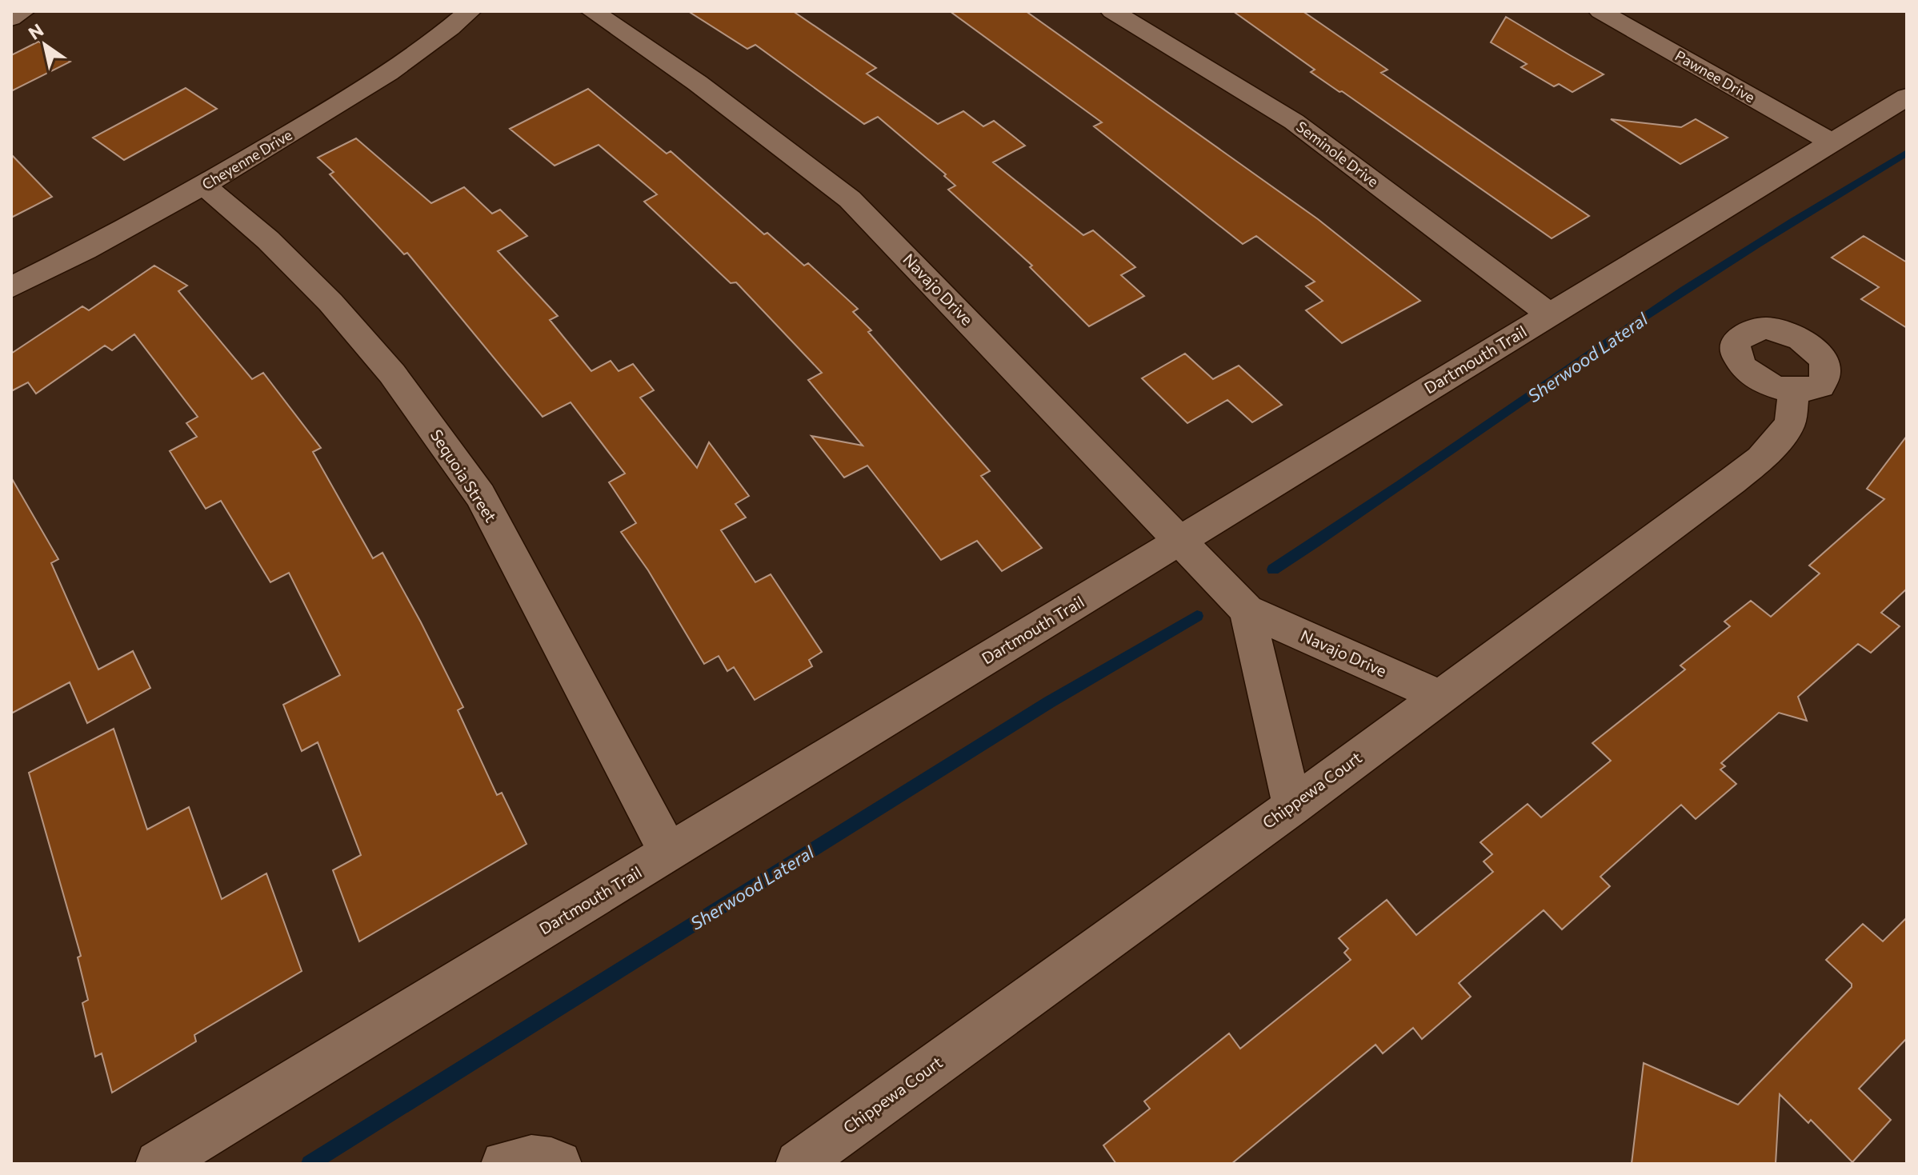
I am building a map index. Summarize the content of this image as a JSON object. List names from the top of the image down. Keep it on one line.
{"streets":{"street":["Pawnee Drive","Seminole Drive","Cheyenne Drive","Navajo Drive","Dartmouth Trail","Sequoia Street","Chippewa Court"]},"crossings":[["Pawnee Drive","Dartmouth Trail"],["Seminole Drive","Dartmouth Trail"],["Cheyenne Drive","Sequoia Street"],["Navajo Drive","Dartmouth Trail"],["Navajo Drive","Chippewa Court"],["Dartmouth Trail","Sequoia Street"]],"water":["Sherwood Lateral"],"north":"top left"}
